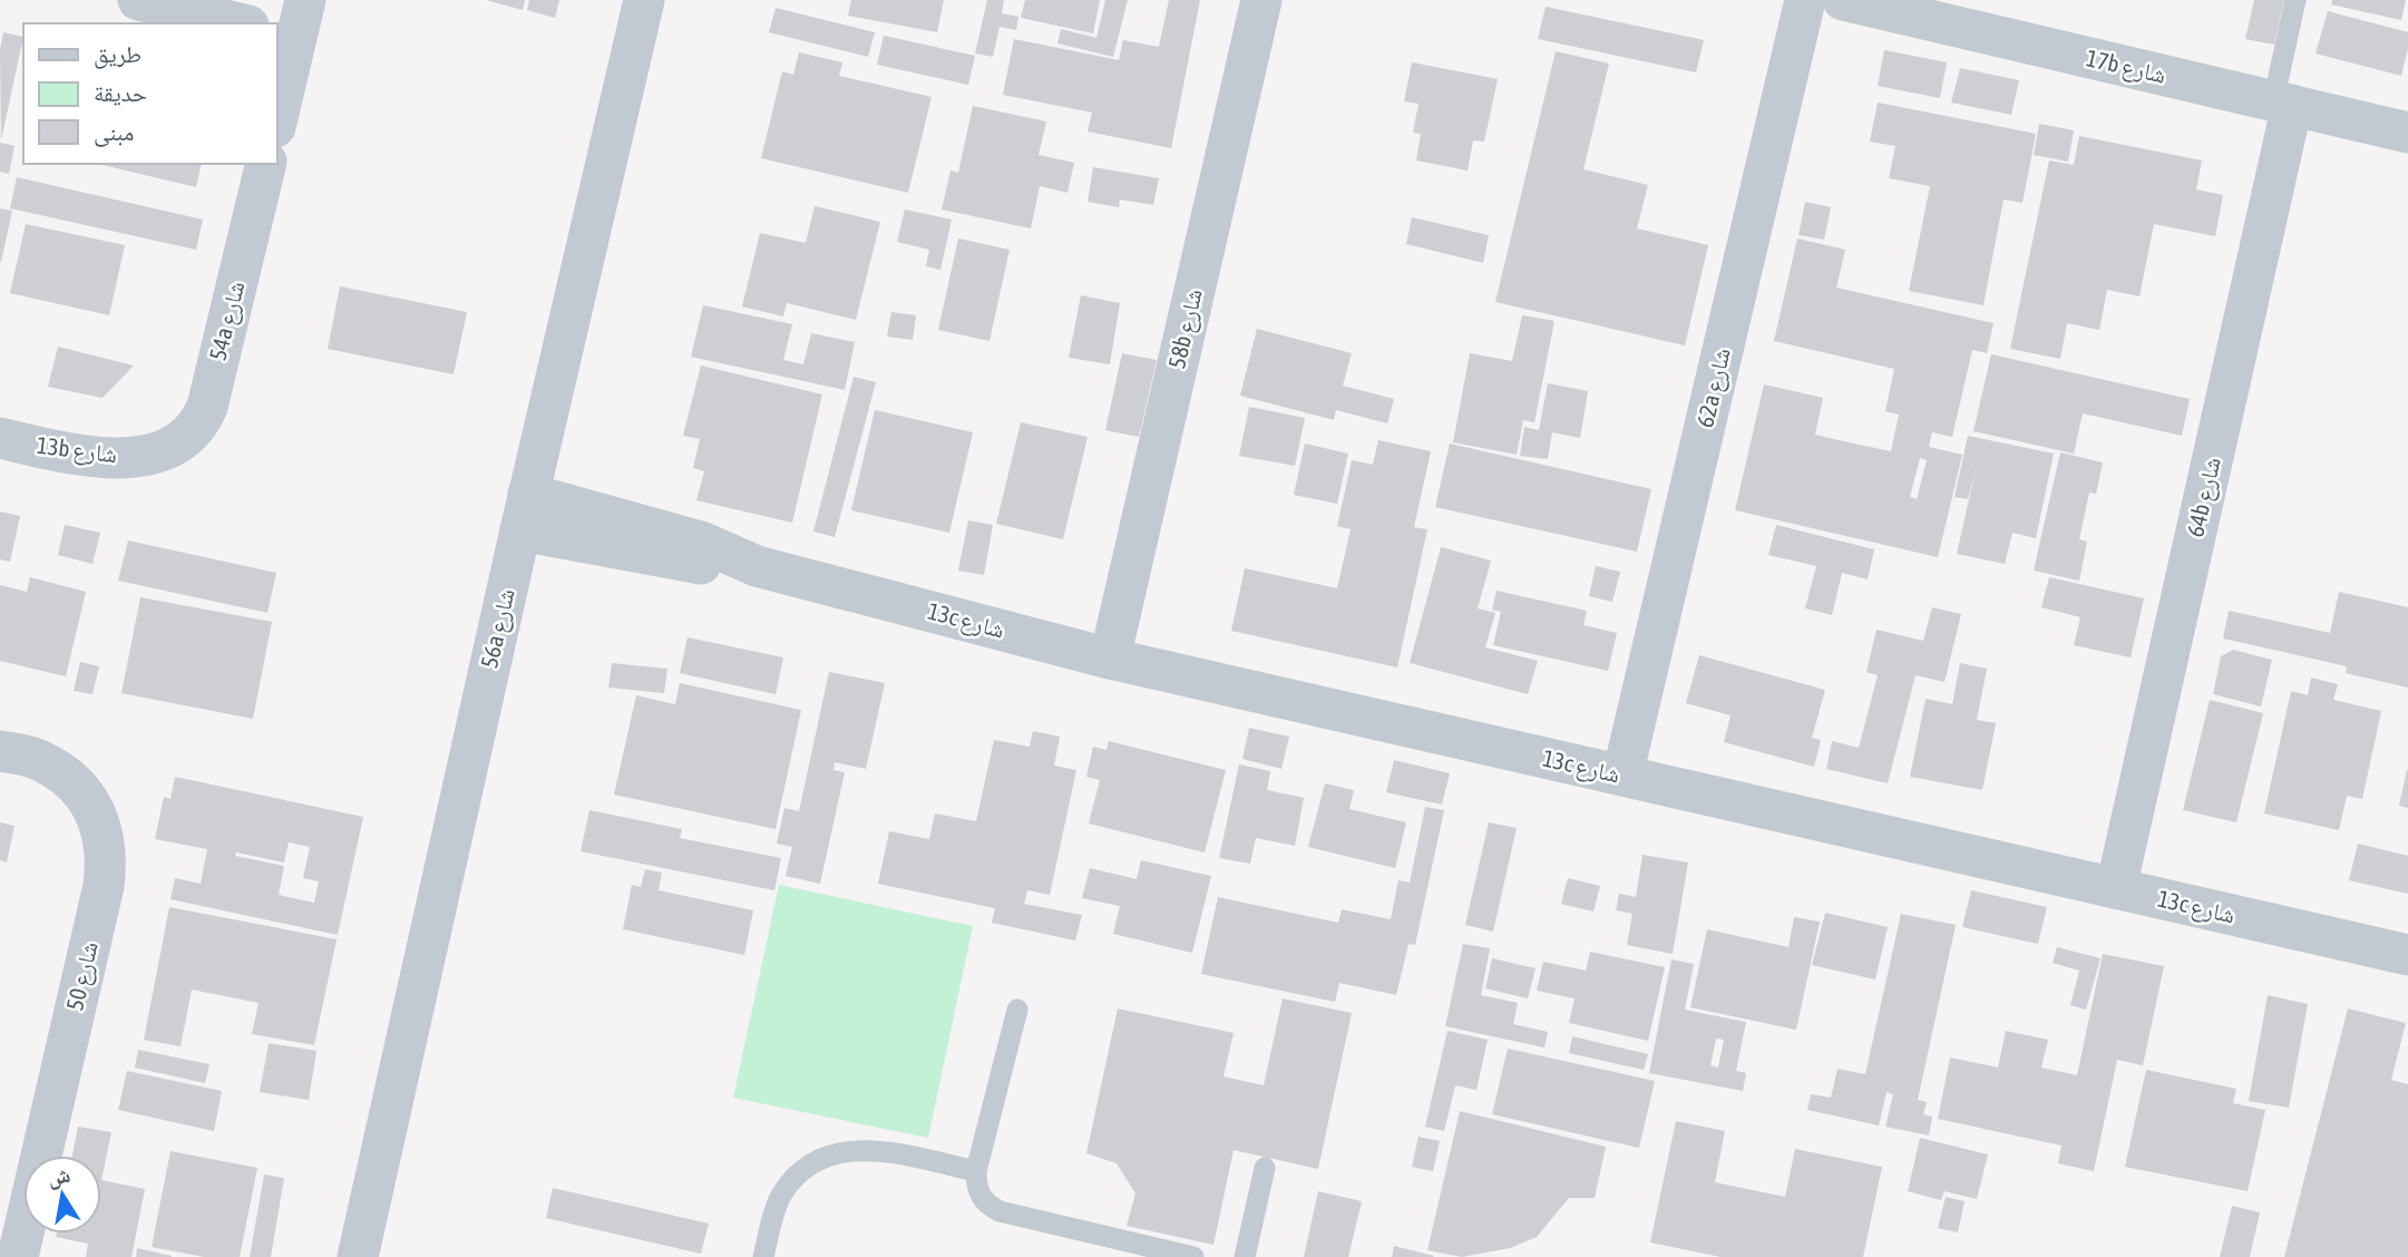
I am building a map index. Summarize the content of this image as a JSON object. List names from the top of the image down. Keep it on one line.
{"streets":{"street":["17b شارع","54a شارع","58b شارع","62a شارع","13b شارع","64b شارع","13c شارع","56a شارع","شارع 50"]},"crossings":[["17b شارع","64b شارع"],["54a شارع","13b شارع"],["58b شارع","13c شارع"],["62a شارع","13c شارع"],["64b شارع","13c شارع"],["13c شارع","56a شارع"]],"legend":["طريق","حديقة","مبنى"],"north":"top"}
